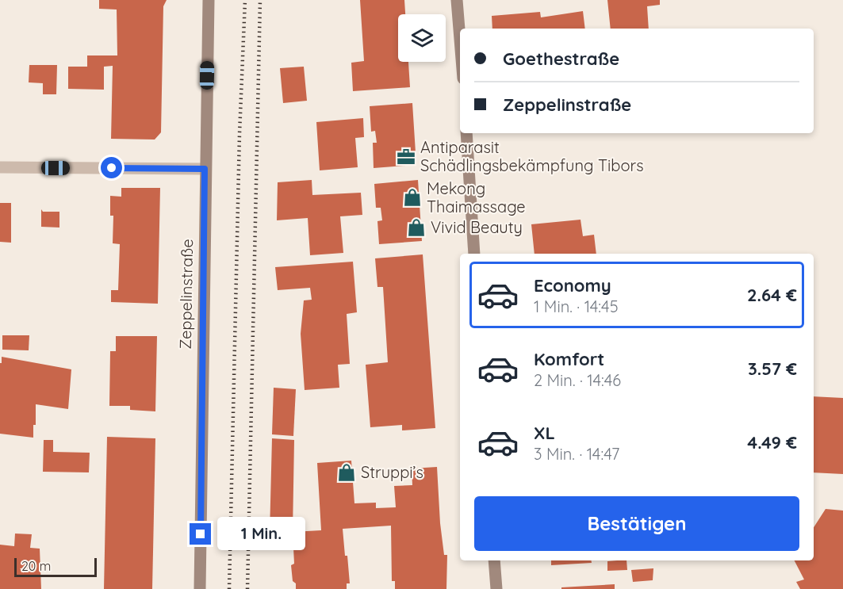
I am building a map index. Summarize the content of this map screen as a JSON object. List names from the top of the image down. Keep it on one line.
{"streets":{"main road":["Zeppelinstraße"]},"places":{"office":["Antiparasit Schädlingsbekämpfung Tibors"],"shop":["Mekong Thaimassage","Vivid Beauty","Struppi’s"]},"scale_bar":"20 m","page":{"banner":["Goethestraße","Zeppelinstraße"],"list":[{"name":"Economy","note":"1 Min. · 14:45","value":"2.64 €"},{"name":"Komfort","note":"2 Min. · 14:46","value":"3.57 €"},{"name":"XL","note":"3 Min. · 14:47","value":"4.49 €"}],"buttons":"Bestätigen","bubble":"1 Min.","scale":"20 m"}}
